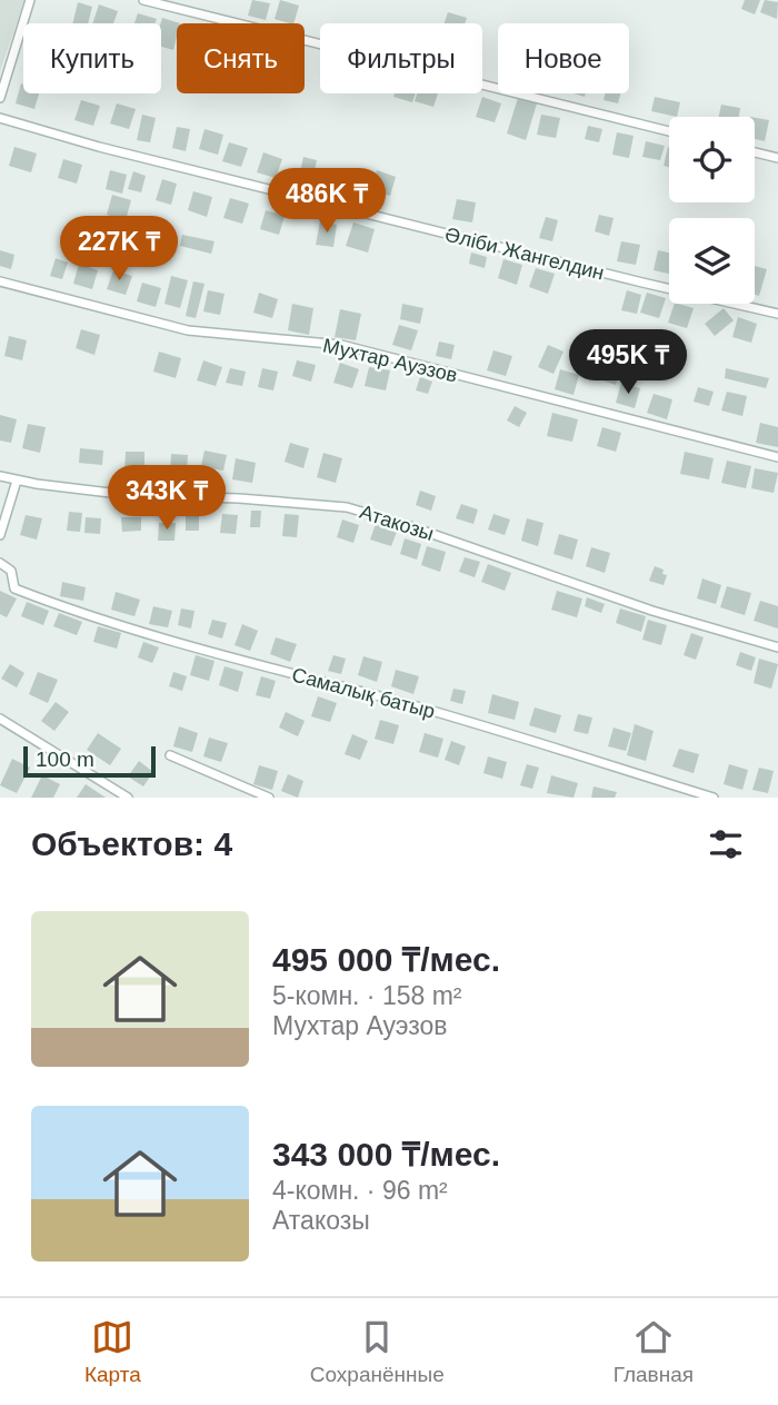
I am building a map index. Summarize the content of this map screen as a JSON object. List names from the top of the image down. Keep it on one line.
{"streets":{"street":["Әліби Жангелдин","Мухтар Ауэзов","Атакозы","Самалық батыр"]},"scale_bar":"100 m","page":{"chip":["Купить","Снять","Фильтры","Новое"],"price":["486K ₸","227K ₸","495K ₸","343K ₸"],"scale":"100 m","heading":"Объектов: 4","list":[{"name":"495 000 ₸/мес.","note":"5-комн. · 158 m² · Мухтар Ауэзов"},{"name":"343 000 ₸/мес.","note":"4-комн. · 96 m² · Атакозы"}],"tabs":["Карта","Сохранённые","Главная"]}}
